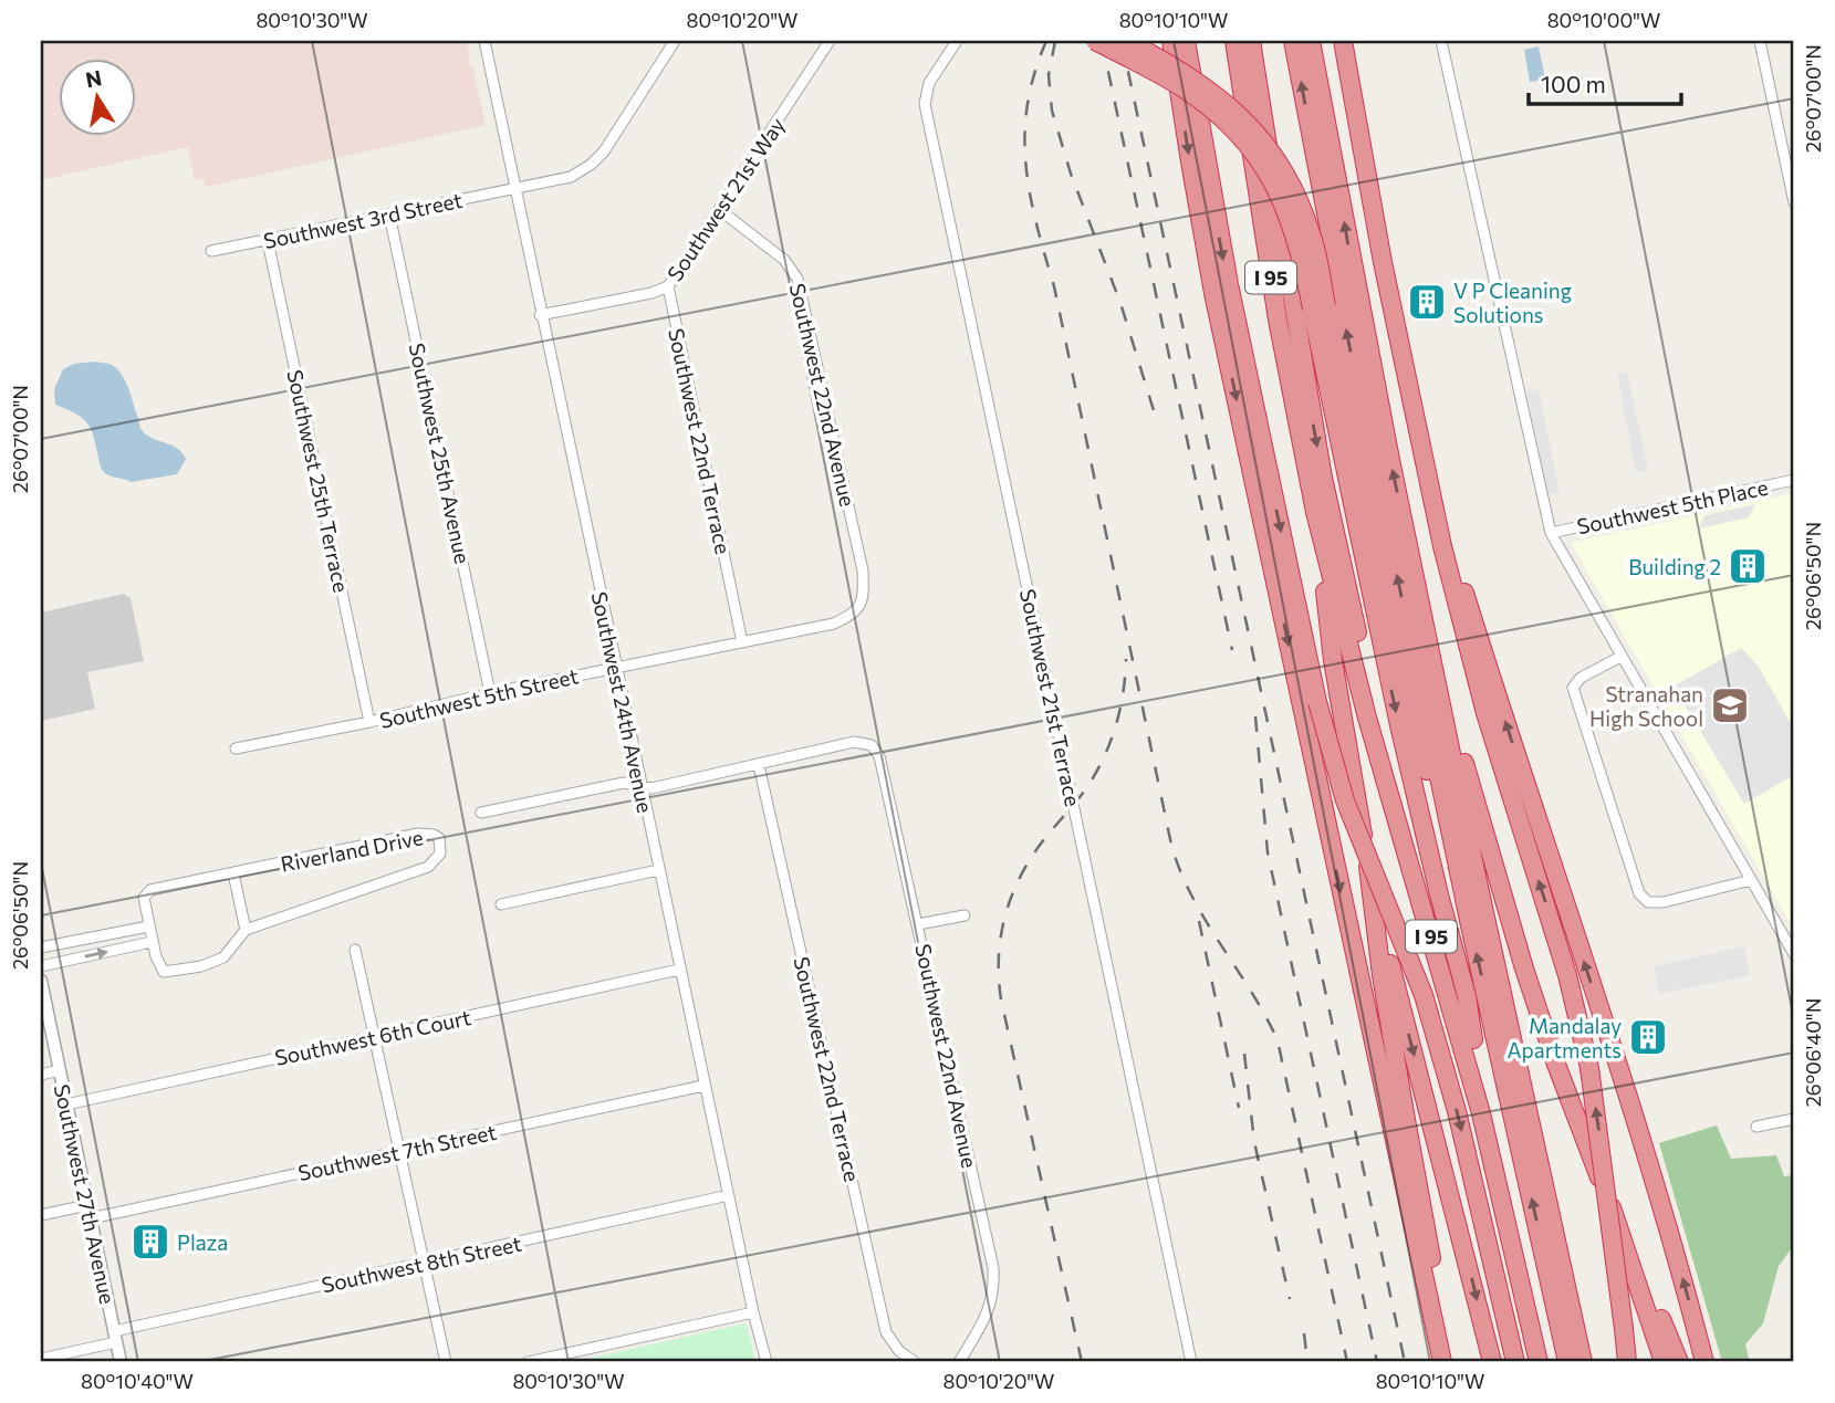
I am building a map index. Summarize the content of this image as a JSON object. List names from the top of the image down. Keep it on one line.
{"streets":{"highway":["I 95"],"street":["Southwest 21st Way","Southwest 3rd Street","Southwest 22nd Avenue","Southwest 22nd Terrace","Southwest 25th Avenue","Southwest 25th Terrace","Southwest 5th Place","Southwest 5th Street","Southwest 21st Terrace","Southwest 24th Avenue","Riverland Drive","Southwest 6th Court","Southwest 7th Street","Southwest 27th Avenue","Southwest 8th Street"]},"crossings":[["Southwest 21st Way","Southwest 22nd Avenue"],["Southwest 21st Way","Southwest 22nd Terrace"],["Southwest 21st Way","Southwest 24th Avenue"],["Southwest 3rd Street","Southwest 25th Avenue"],["Southwest 3rd Street","Southwest 25th Terrace"],["Southwest 3rd Street","Southwest 24th Avenue"],["Southwest 22nd Avenue","Southwest 22nd Terrace"],["Southwest 22nd Avenue","Southwest 5th Street"],["Southwest 22nd Terrace","Southwest 5th Street"],["Southwest 25th Avenue","Southwest 5th Street"],["Southwest 25th Terrace","Southwest 5th Street"],["Southwest 5th Street","Southwest 24th Avenue"],["Southwest 24th Avenue","Southwest 6th Court"],["Southwest 24th Avenue","Southwest 7th Street"],["Southwest 24th Avenue","Southwest 8th Street"],["Southwest 6th Court","Southwest 27th Avenue"],["Southwest 7th Street","Southwest 27th Avenue"],["Southwest 27th Avenue","Southwest 8th Street"]],"places":{"building":["V P Cleaning Solutions","Building 2","Mandalay Apartments","Plaza"],"school or university":["Stranahan High School"]},"scale_bar":"100 m","north":"top","coordinates":["80°10'30\"W","80°10'20\"W","80°10'10\"W","80°10'00\"W","26°07'00\"N","26°06'50\"N","26°06'40\"N","80°10'40\"W"]}
